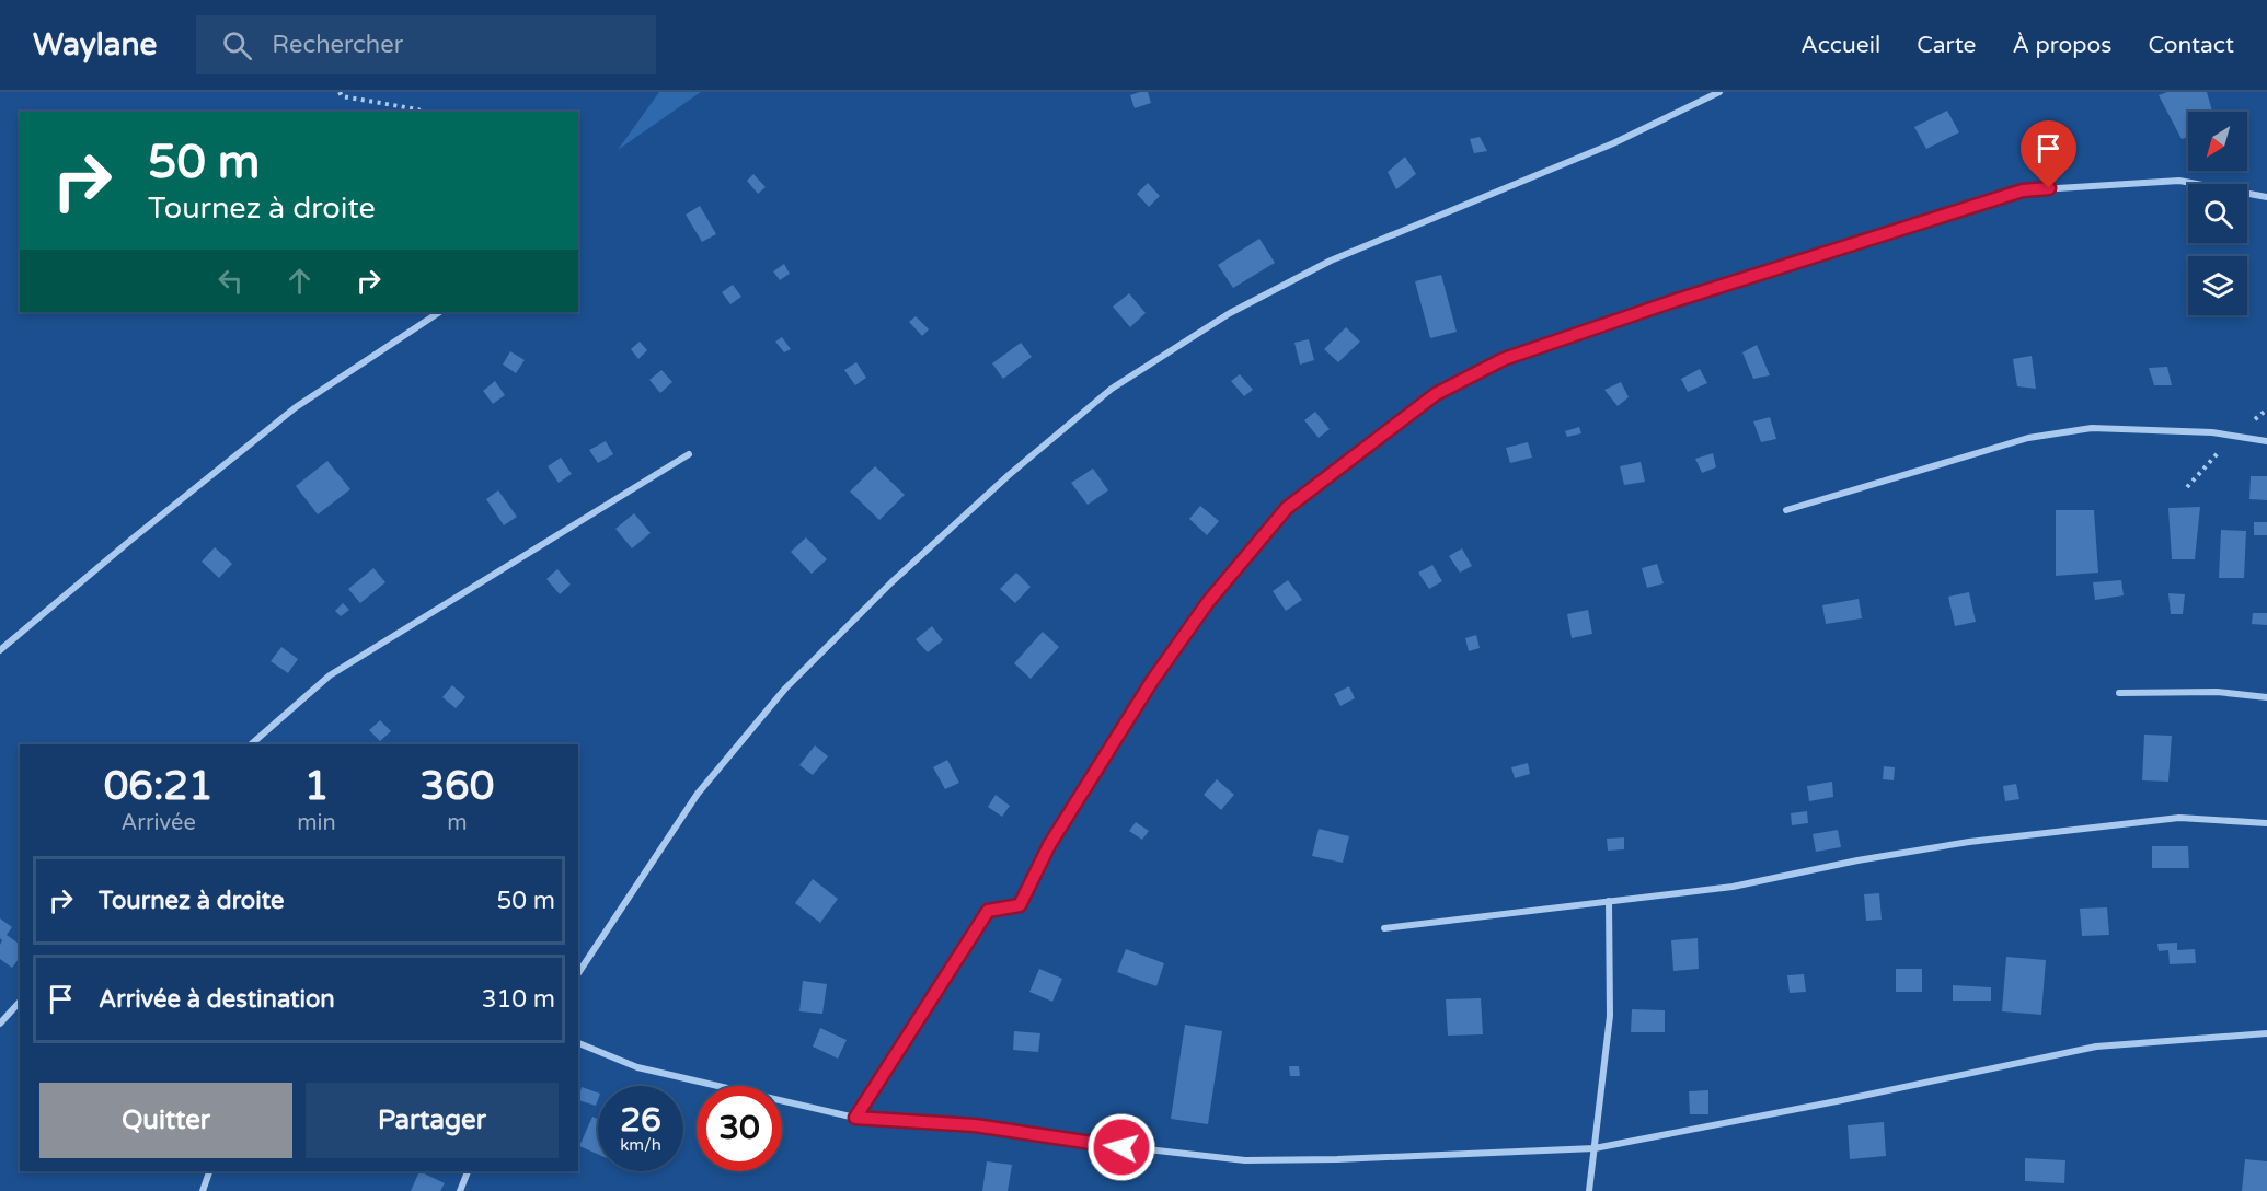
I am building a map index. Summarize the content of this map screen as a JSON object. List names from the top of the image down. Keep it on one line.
{"north":"bottom left","page":{"header":"Waylane","search":"Rechercher","nav":["Accueil","Carte","À propos","Contact"],"turn":["50 m","Tournez à droite"],"eta":["06:21","Arrivée","1","min","360","m"],"list":[{"name":"Tournez à droite","value":"50 m"},{"name":"Arrivée à destination","value":"310 m"}],"buttons":["Quitter","Partager"],"speed":"26 km/h","limit":"30"}}
